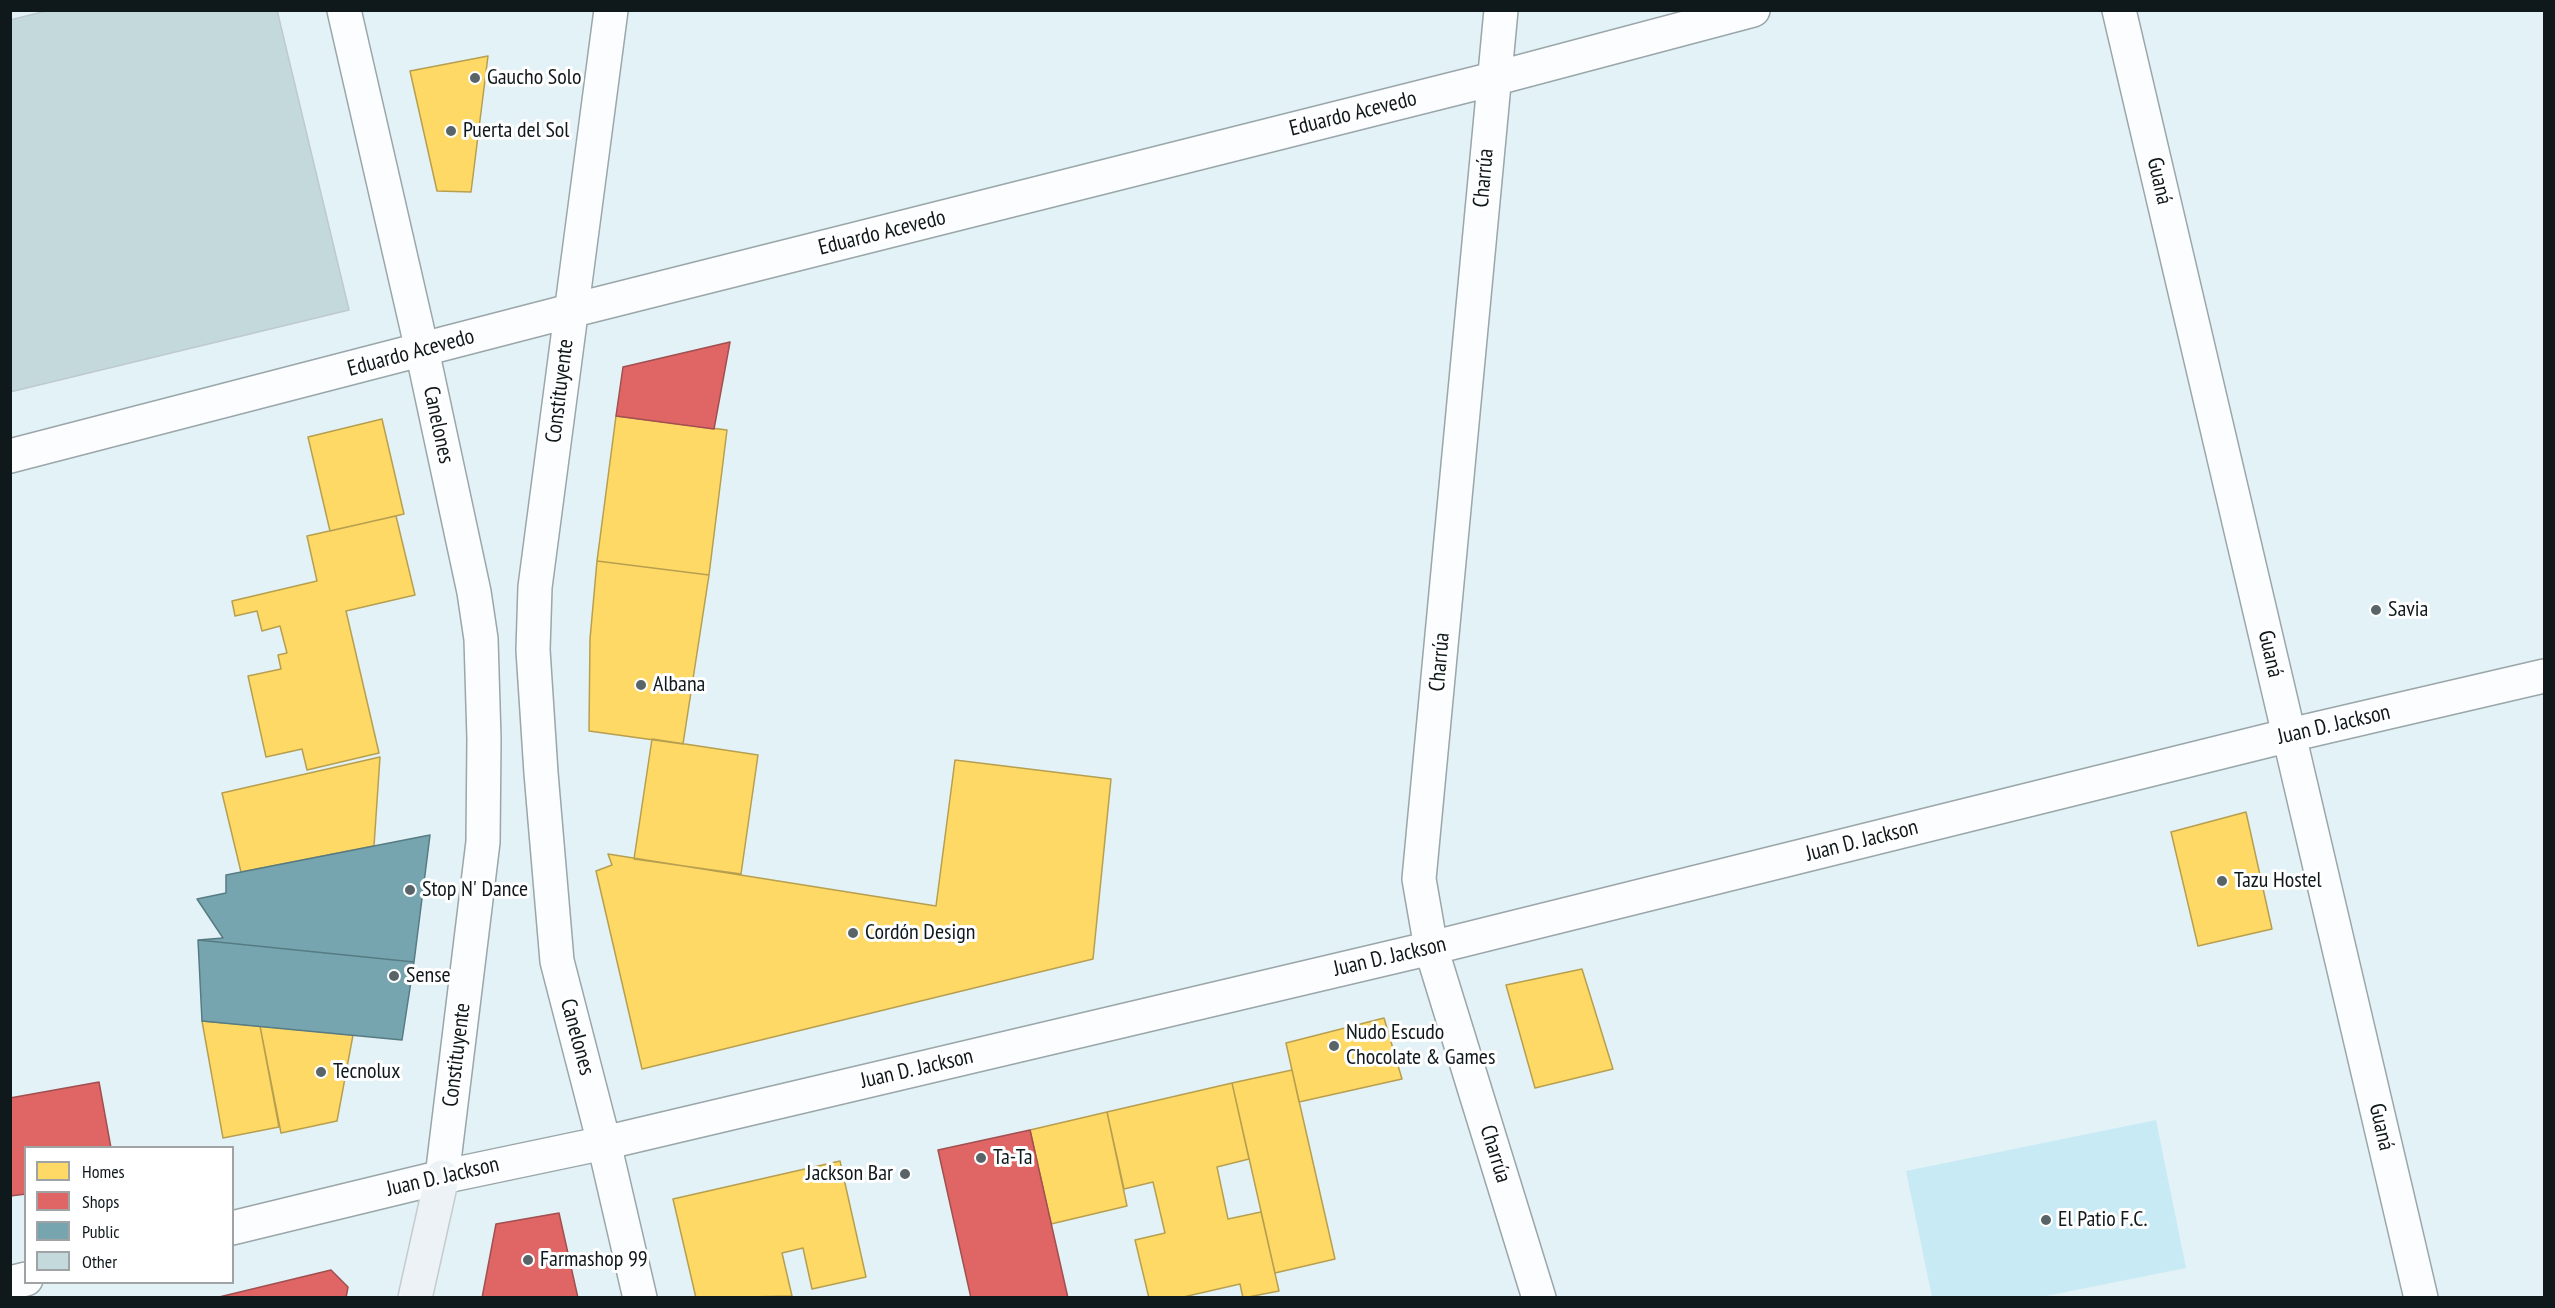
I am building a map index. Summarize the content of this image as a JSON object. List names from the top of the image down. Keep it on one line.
{"streets":{"main road":["Constituyente"],"street":["Eduardo Acevedo","Charrúa","Guaná","Canelones","Juan D. Jackson"]},"crossings":[["Eduardo Acevedo","Charrúa"],["Eduardo Acevedo","Constituyente"],["Eduardo Acevedo","Canelones"],["Charrúa","Juan D. Jackson"],["Guaná","Juan D. Jackson"],["Constituyente","Canelones"],["Constituyente","Juan D. Jackson"],["Canelones","Juan D. Jackson"]],"places":["Gaucho Solo","Puerta del Sol","Savia","Albana","Tazu Hostel","Stop N' Dance","Cordón Design","Sense","Nudo Escudo Chocolate & Games","Tecnolux","Ta-Ta","Jackson Bar","El Patio F.C.","Farmashop 99"],"legend":["Homes","Shops","Public","Other"]}
